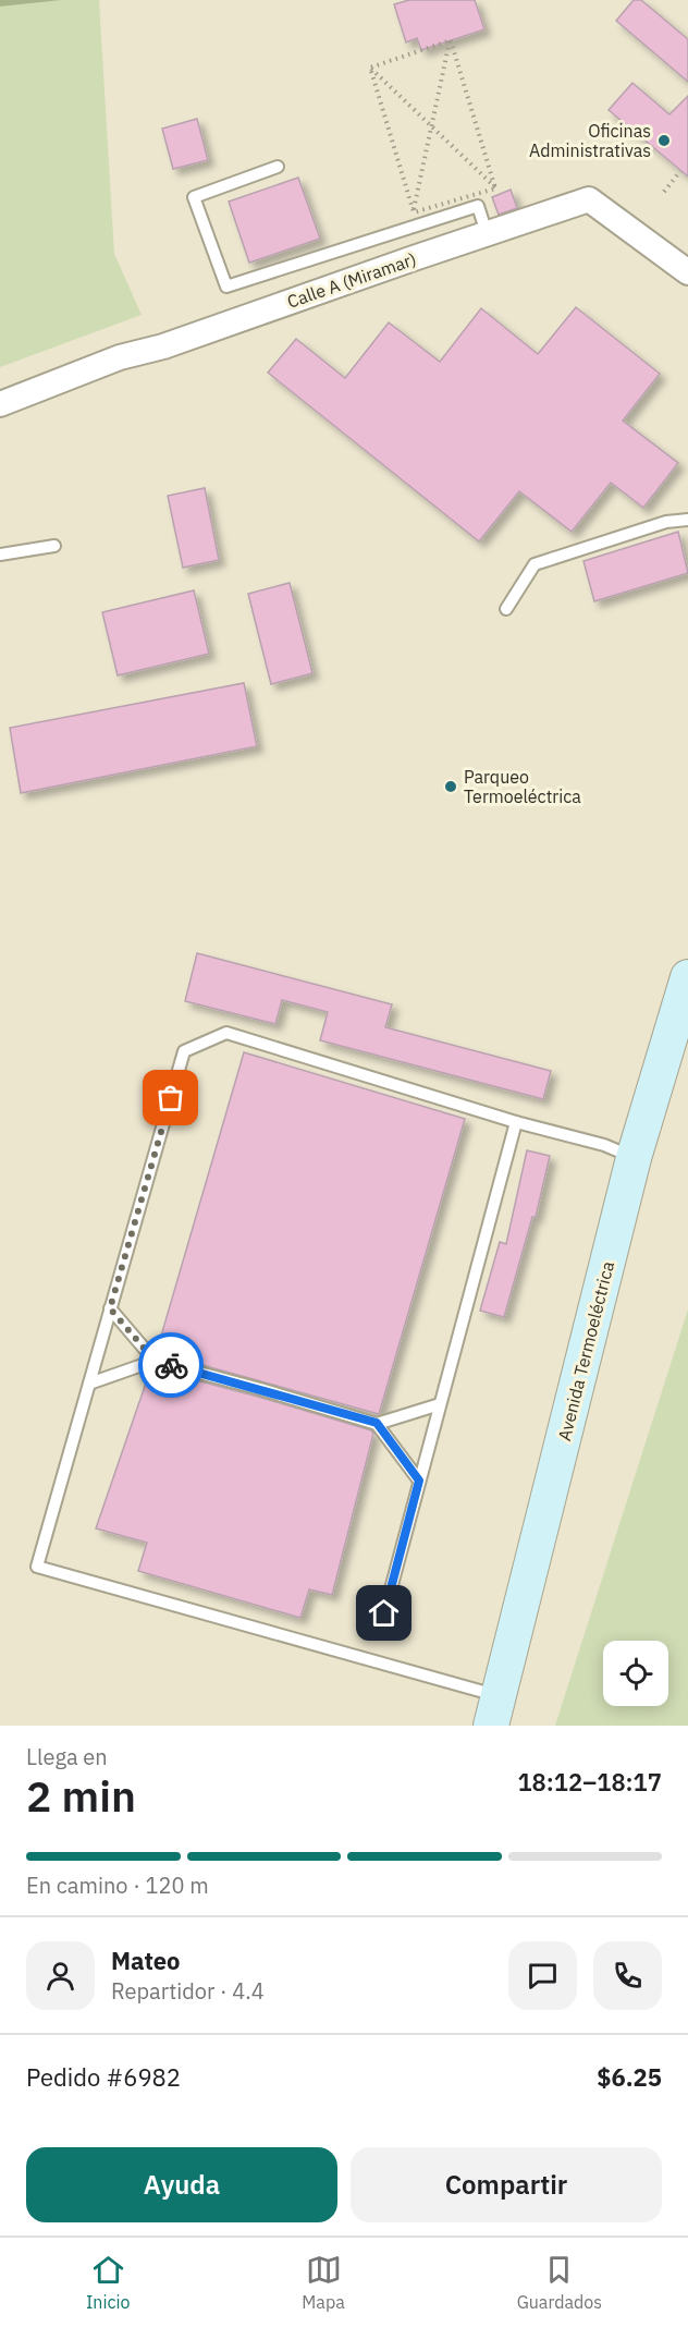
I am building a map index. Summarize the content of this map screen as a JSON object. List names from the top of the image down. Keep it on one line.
{"streets":{"main road":["Avenida Termoeléctrica"],"street":["Calle A (Miramar)"]},"places":["Oficinas Administrativas","Parqueo Termoeléctrica"],"page":{"heading":["2 min","Llega en","18:12–18:17"],"panel":["Mateo","Repartidor · 4.4","Pedido #6982","$6.25"],"bar":"En camino · 120 m","buttons":["Ayuda","Compartir"],"tabs":["Inicio","Mapa","Guardados"]}}
